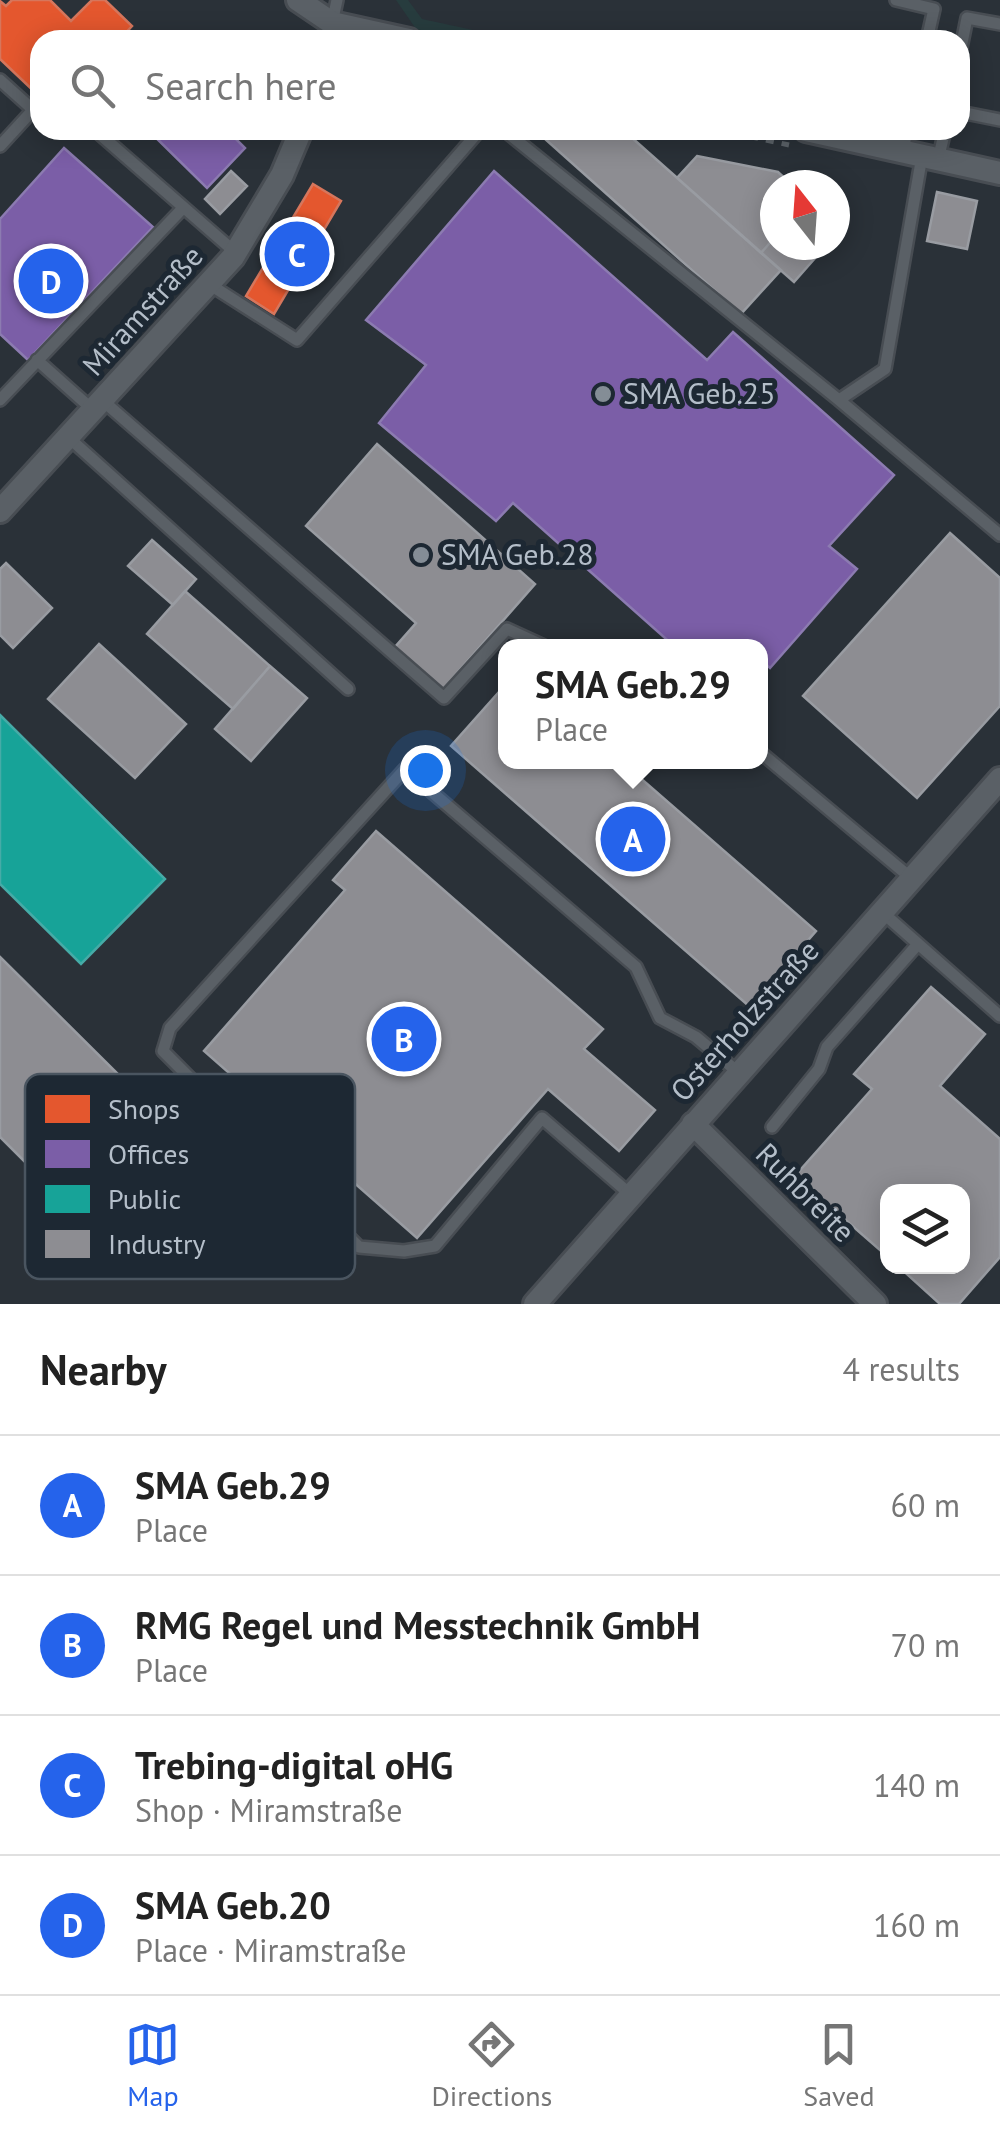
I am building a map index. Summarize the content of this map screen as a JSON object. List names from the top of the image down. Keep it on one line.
{"streets":{"street":["Miramstraße","Osterholzstraße","Ruhbreite"]},"crossings":[["Osterholzstraße","Ruhbreite"]],"places":["SMA Geb.25","SMA Geb.28"],"legend":["Shops","Offices","Public","Industry"],"north":"top","page":{"search":"Search here","pins":["C","D","A","B"],"popup":["SMA Geb.29","Place"],"heading":["Nearby","4 results"],"list":[{"mark":"A","name":"SMA Geb.29","note":"Place","value":"60 m"},{"mark":"B","name":"RMG Regel und Messtechnik GmbH","note":"Place","value":"70 m"},{"mark":"C","name":"Trebing-digital oHG","note":"Shop · Miramstraße","value":"140 m"},{"mark":"D","name":"SMA Geb.20","note":"Place · Miramstraße","value":"160 m"}],"nav":["Map","Directions","Saved"]}}
